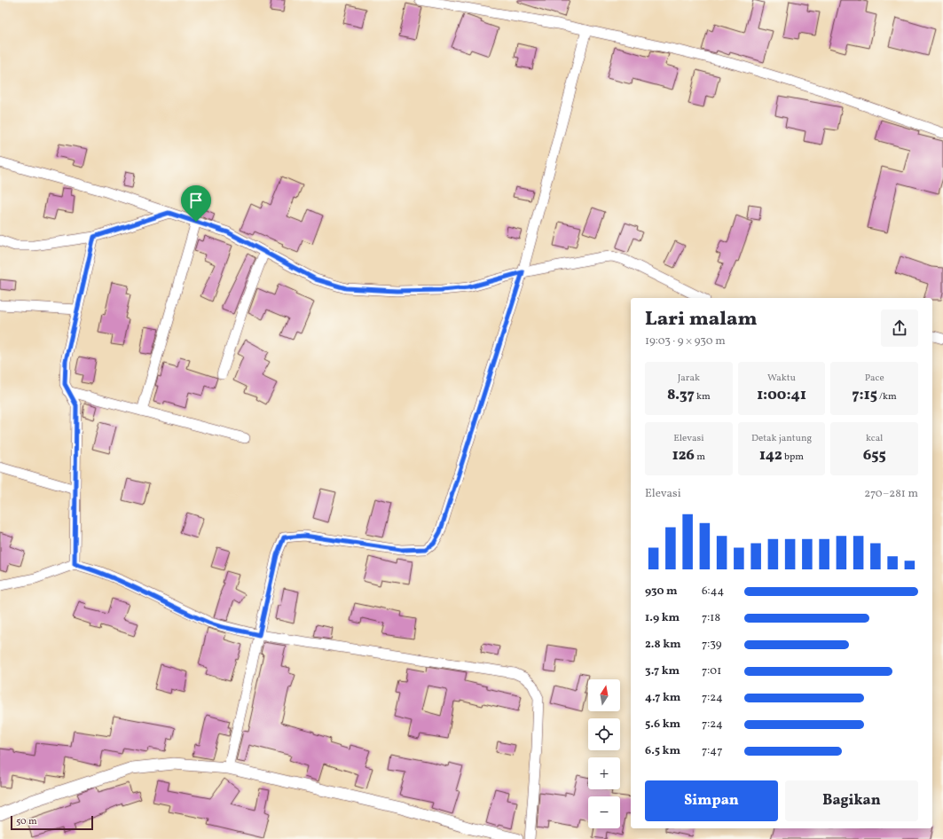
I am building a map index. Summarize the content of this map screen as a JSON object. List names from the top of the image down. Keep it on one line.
{"scale_bar":"50 m","north":"top","page":{"heading":["Lari malam","19:03 · 9 × 930 m"],"stats":[["Jarak","8.37 km"],["Waktu","1:00:41"],["Pace","7:15 /km"],["Elevasi","126 m"],["Detak jantung","142 bpm"],["kcal","655"]],"chart":["Elevasi","270–281 m"],"list":[{"name":"930 m","note":"6:44"},{"name":"1.9 km","note":"7:18"},{"name":"2.8 km","note":"7:39"},{"name":"3.7 km","note":"7:01"},{"name":"4.7 km","note":"7:24"},{"name":"5.6 km","note":"7:24"},{"name":"6.5 km","note":"7:47"}],"map_buttons":["+","−"],"buttons":["Simpan","Bagikan"],"scale":"50 m"}}
